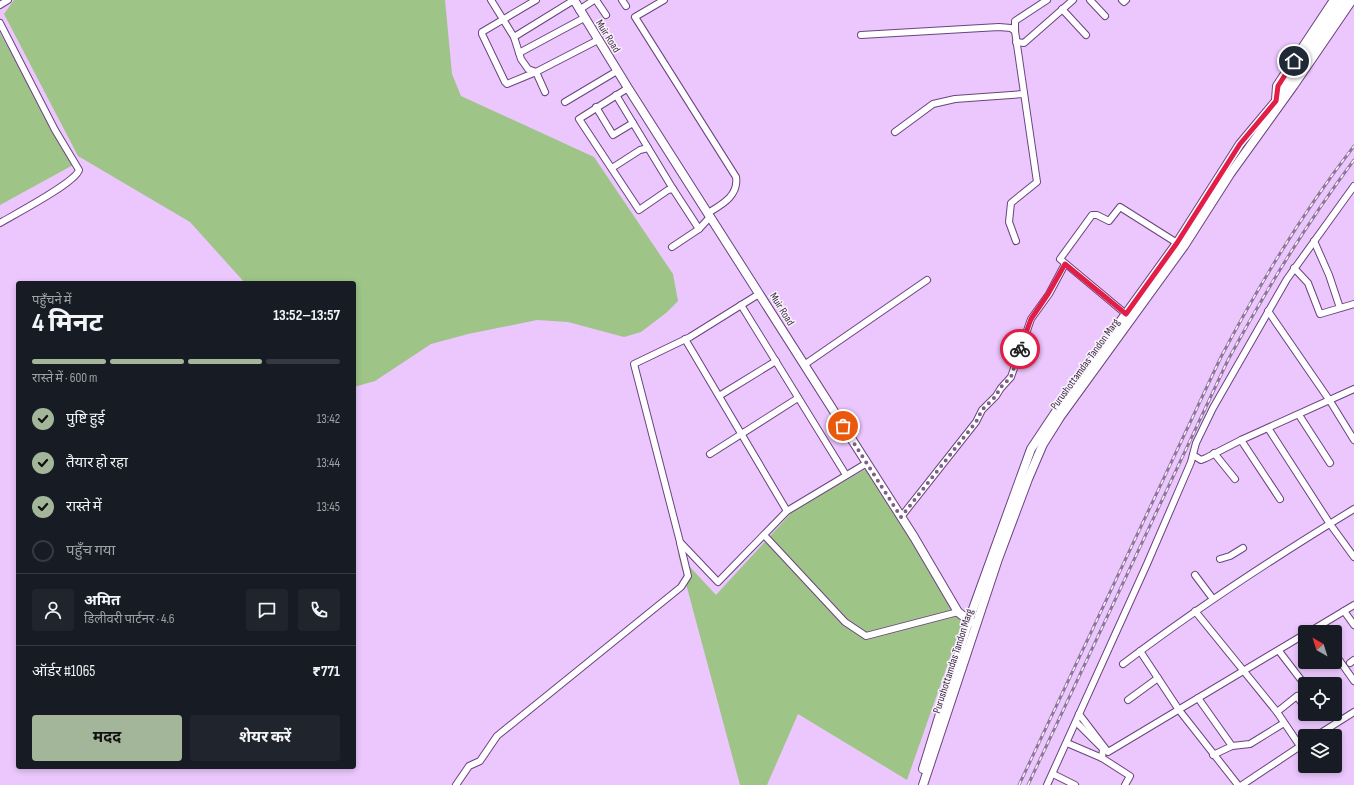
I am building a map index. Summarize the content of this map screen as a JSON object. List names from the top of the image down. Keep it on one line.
{"streets":{"main road":["Muir Road","Purushottamdas Tandon Marg"]},"crossings":[["Muir Road","Purushottamdas Tandon Marg"]],"north":"top left","page":{"heading":["4 मिनट","पहुँचने में","13:52–13:57"],"panel":["अमित","डिलीवरी पार्टनर · 4.6","ऑर्डर #1065","₹771"],"bar":"रास्ते में · 600 m","list":[["पुष्टि हुई","13:42"],["तैयार हो रहा","13:44"],["रास्ते में","13:45"],"पहुँच गया"],"buttons":["मदद","शेयर करें"]}}
